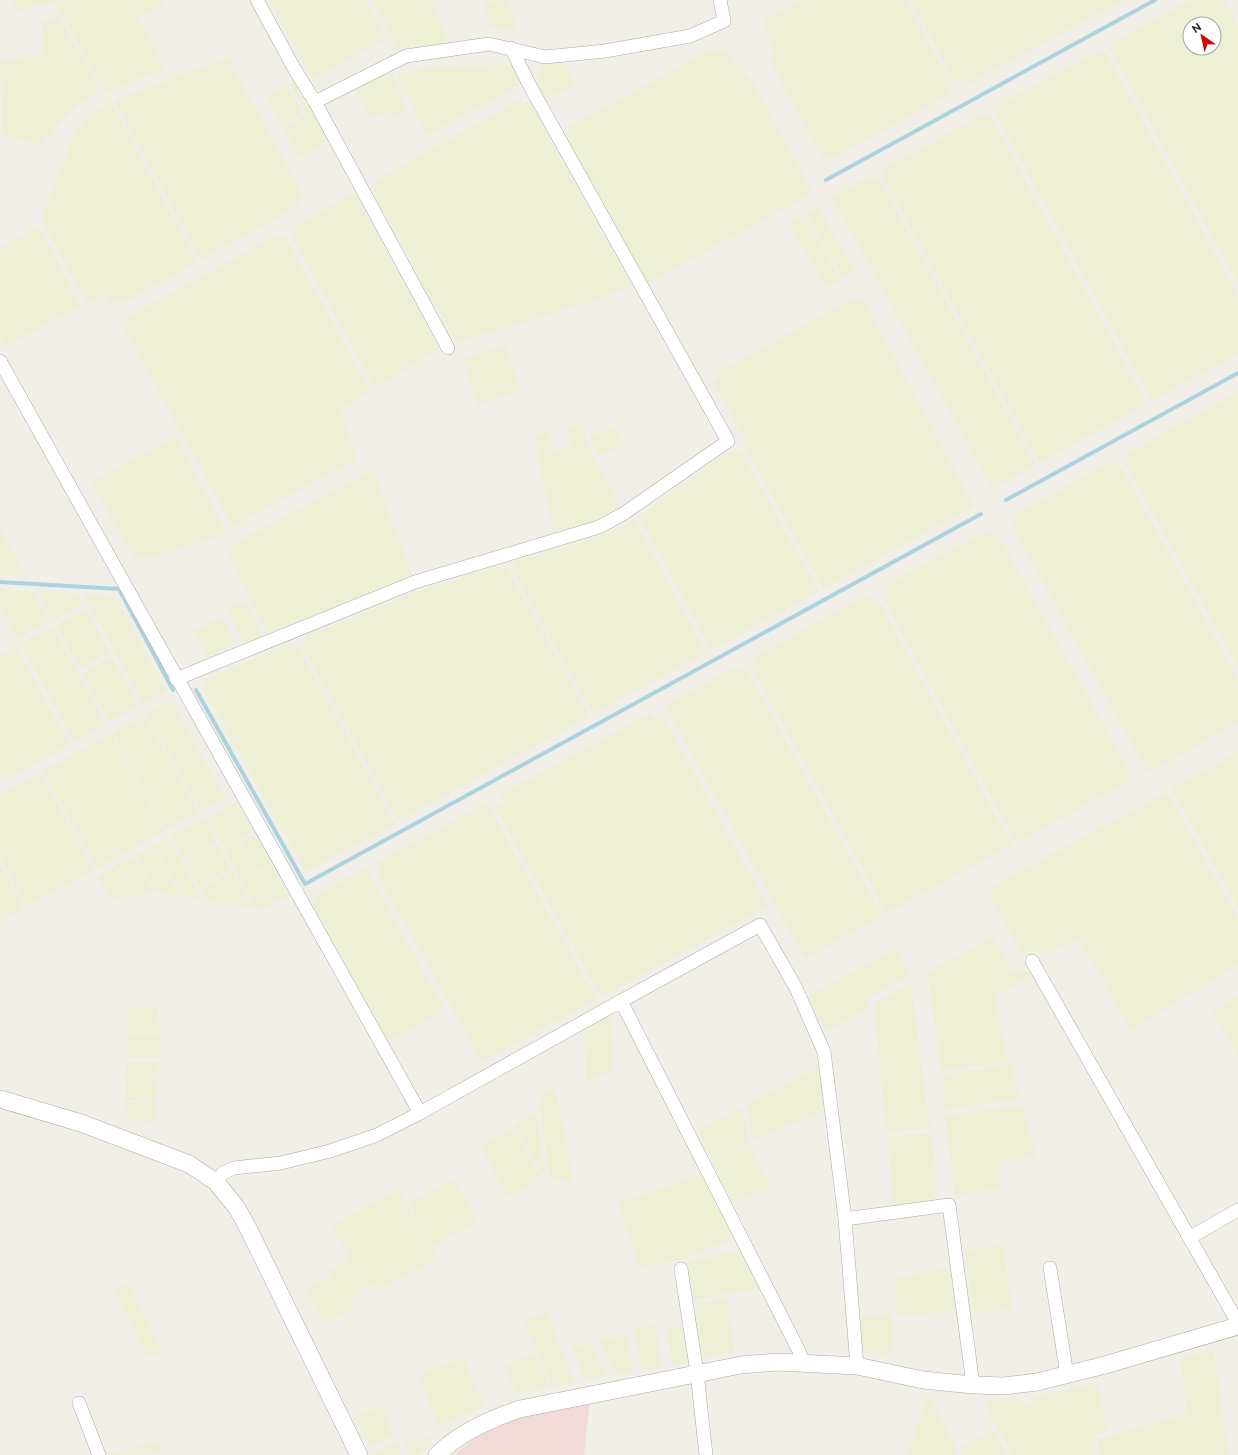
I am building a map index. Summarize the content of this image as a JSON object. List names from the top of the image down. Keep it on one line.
{"north":"top left"}
